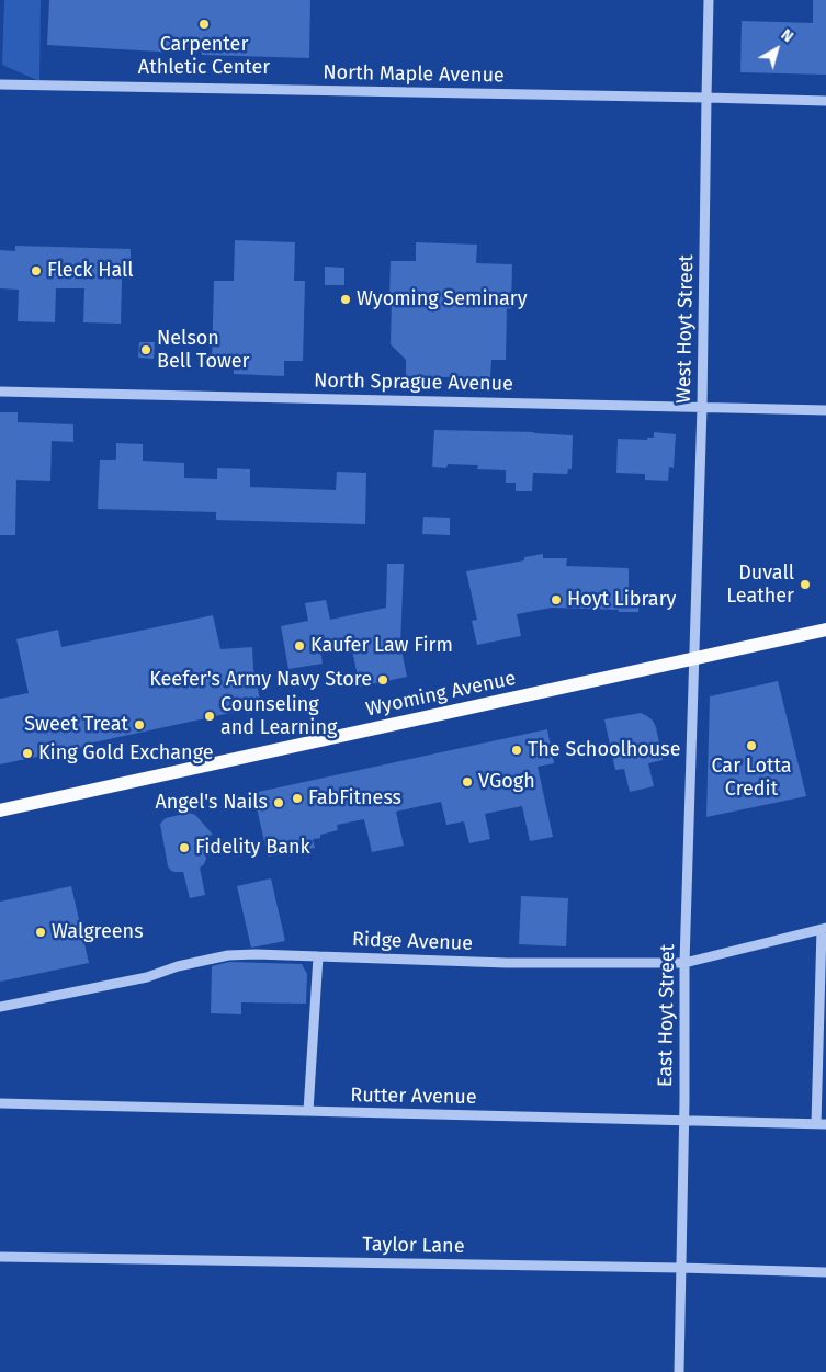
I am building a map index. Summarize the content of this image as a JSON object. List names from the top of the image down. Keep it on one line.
{"streets":{"main road":["Wyoming Avenue"],"street":["North Maple Avenue","West Hoyt Street","North Sprague Avenue","Ridge Avenue","East Hoyt Street","Rutter Avenue","Taylor Lane"]},"crossings":[["North Maple Avenue","West Hoyt Street"],["West Hoyt Street","North Sprague Avenue"],["West Hoyt Street","Wyoming Avenue"],["West Hoyt Street","East Hoyt Street"],["Wyoming Avenue","East Hoyt Street"],["Ridge Avenue","East Hoyt Street"],["East Hoyt Street","Rutter Avenue"],["East Hoyt Street","Taylor Lane"]],"places":["Carpenter Athletic Center","Fleck Hall","Wyoming Seminary","Nelson Bell Tower","Duvall Leather","Hoyt Library","Kaufer Law Firm","Keefer's Army Navy Store","Counseling and Learning","Sweet Treat","Car Lotta Credit","The Schoolhouse","King Gold Exchange","VGogh","FabFitness","Angel's Nails","Fidelity Bank","Walgreens"],"north":"top right"}
